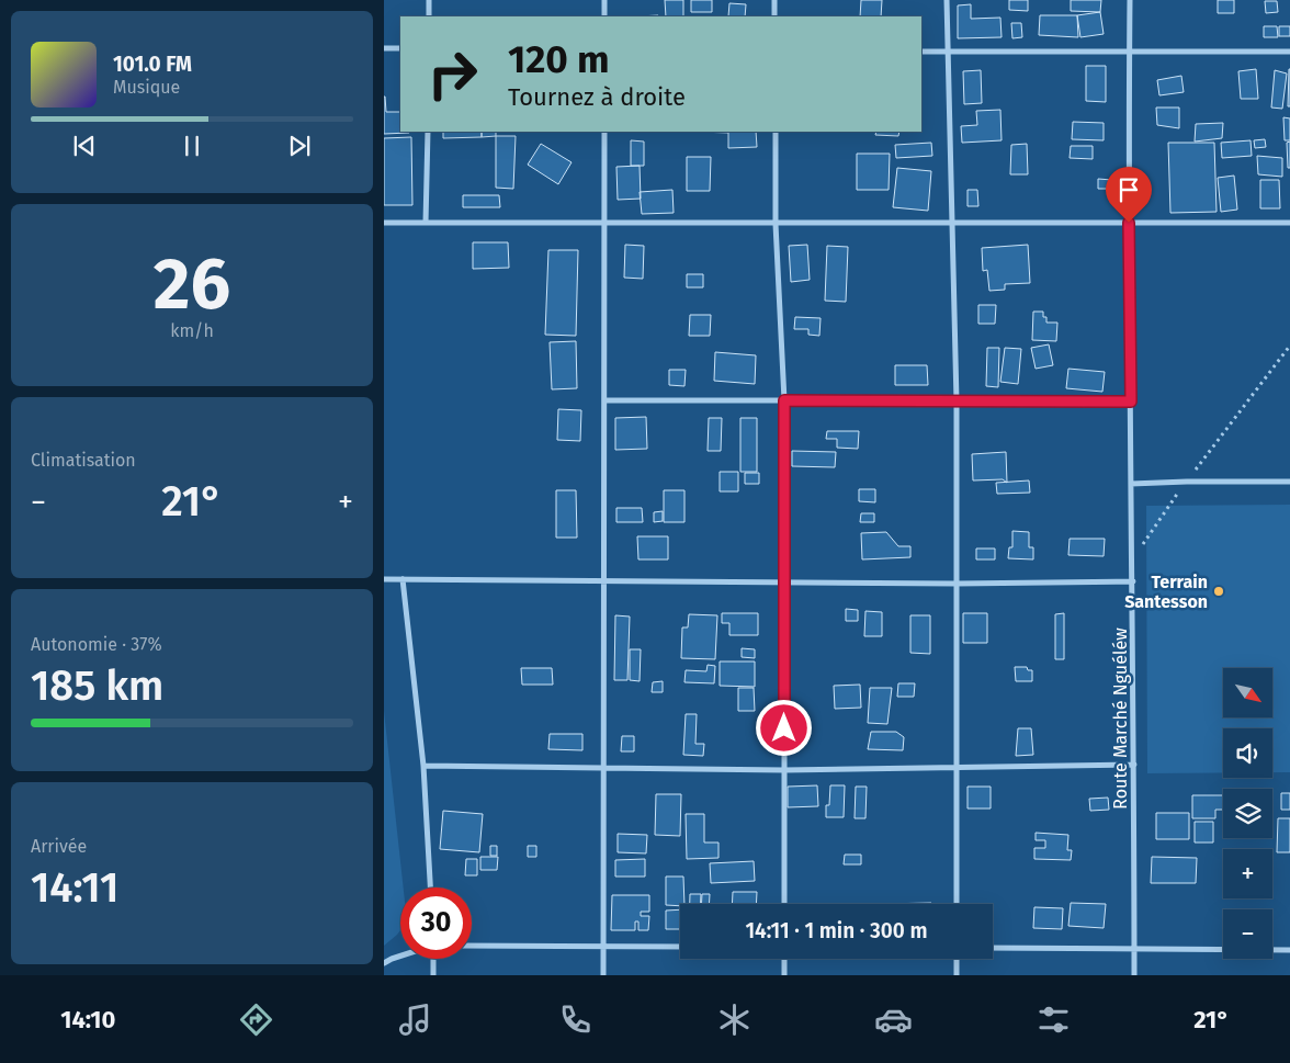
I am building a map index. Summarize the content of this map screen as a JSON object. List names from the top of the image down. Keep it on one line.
{"streets":{"street":["Route Marché Nguéléw"]},"places":["Terrain Santesson"],"north":"bottom right","page":{"turn":["120 m","Tournez à droite"],"song":["101.0 FM","Musique"],"tile":[["26","km/h"],"Climatisation",["Autonomie · 37%","185 km"],["Arrivée","14:11"]],"heat":["−","21°","+"],"map_buttons":["+","−"],"limit":"30","trip":"14:11 · 1 min · 300 m","tabs":["14:10","21°"]}}
